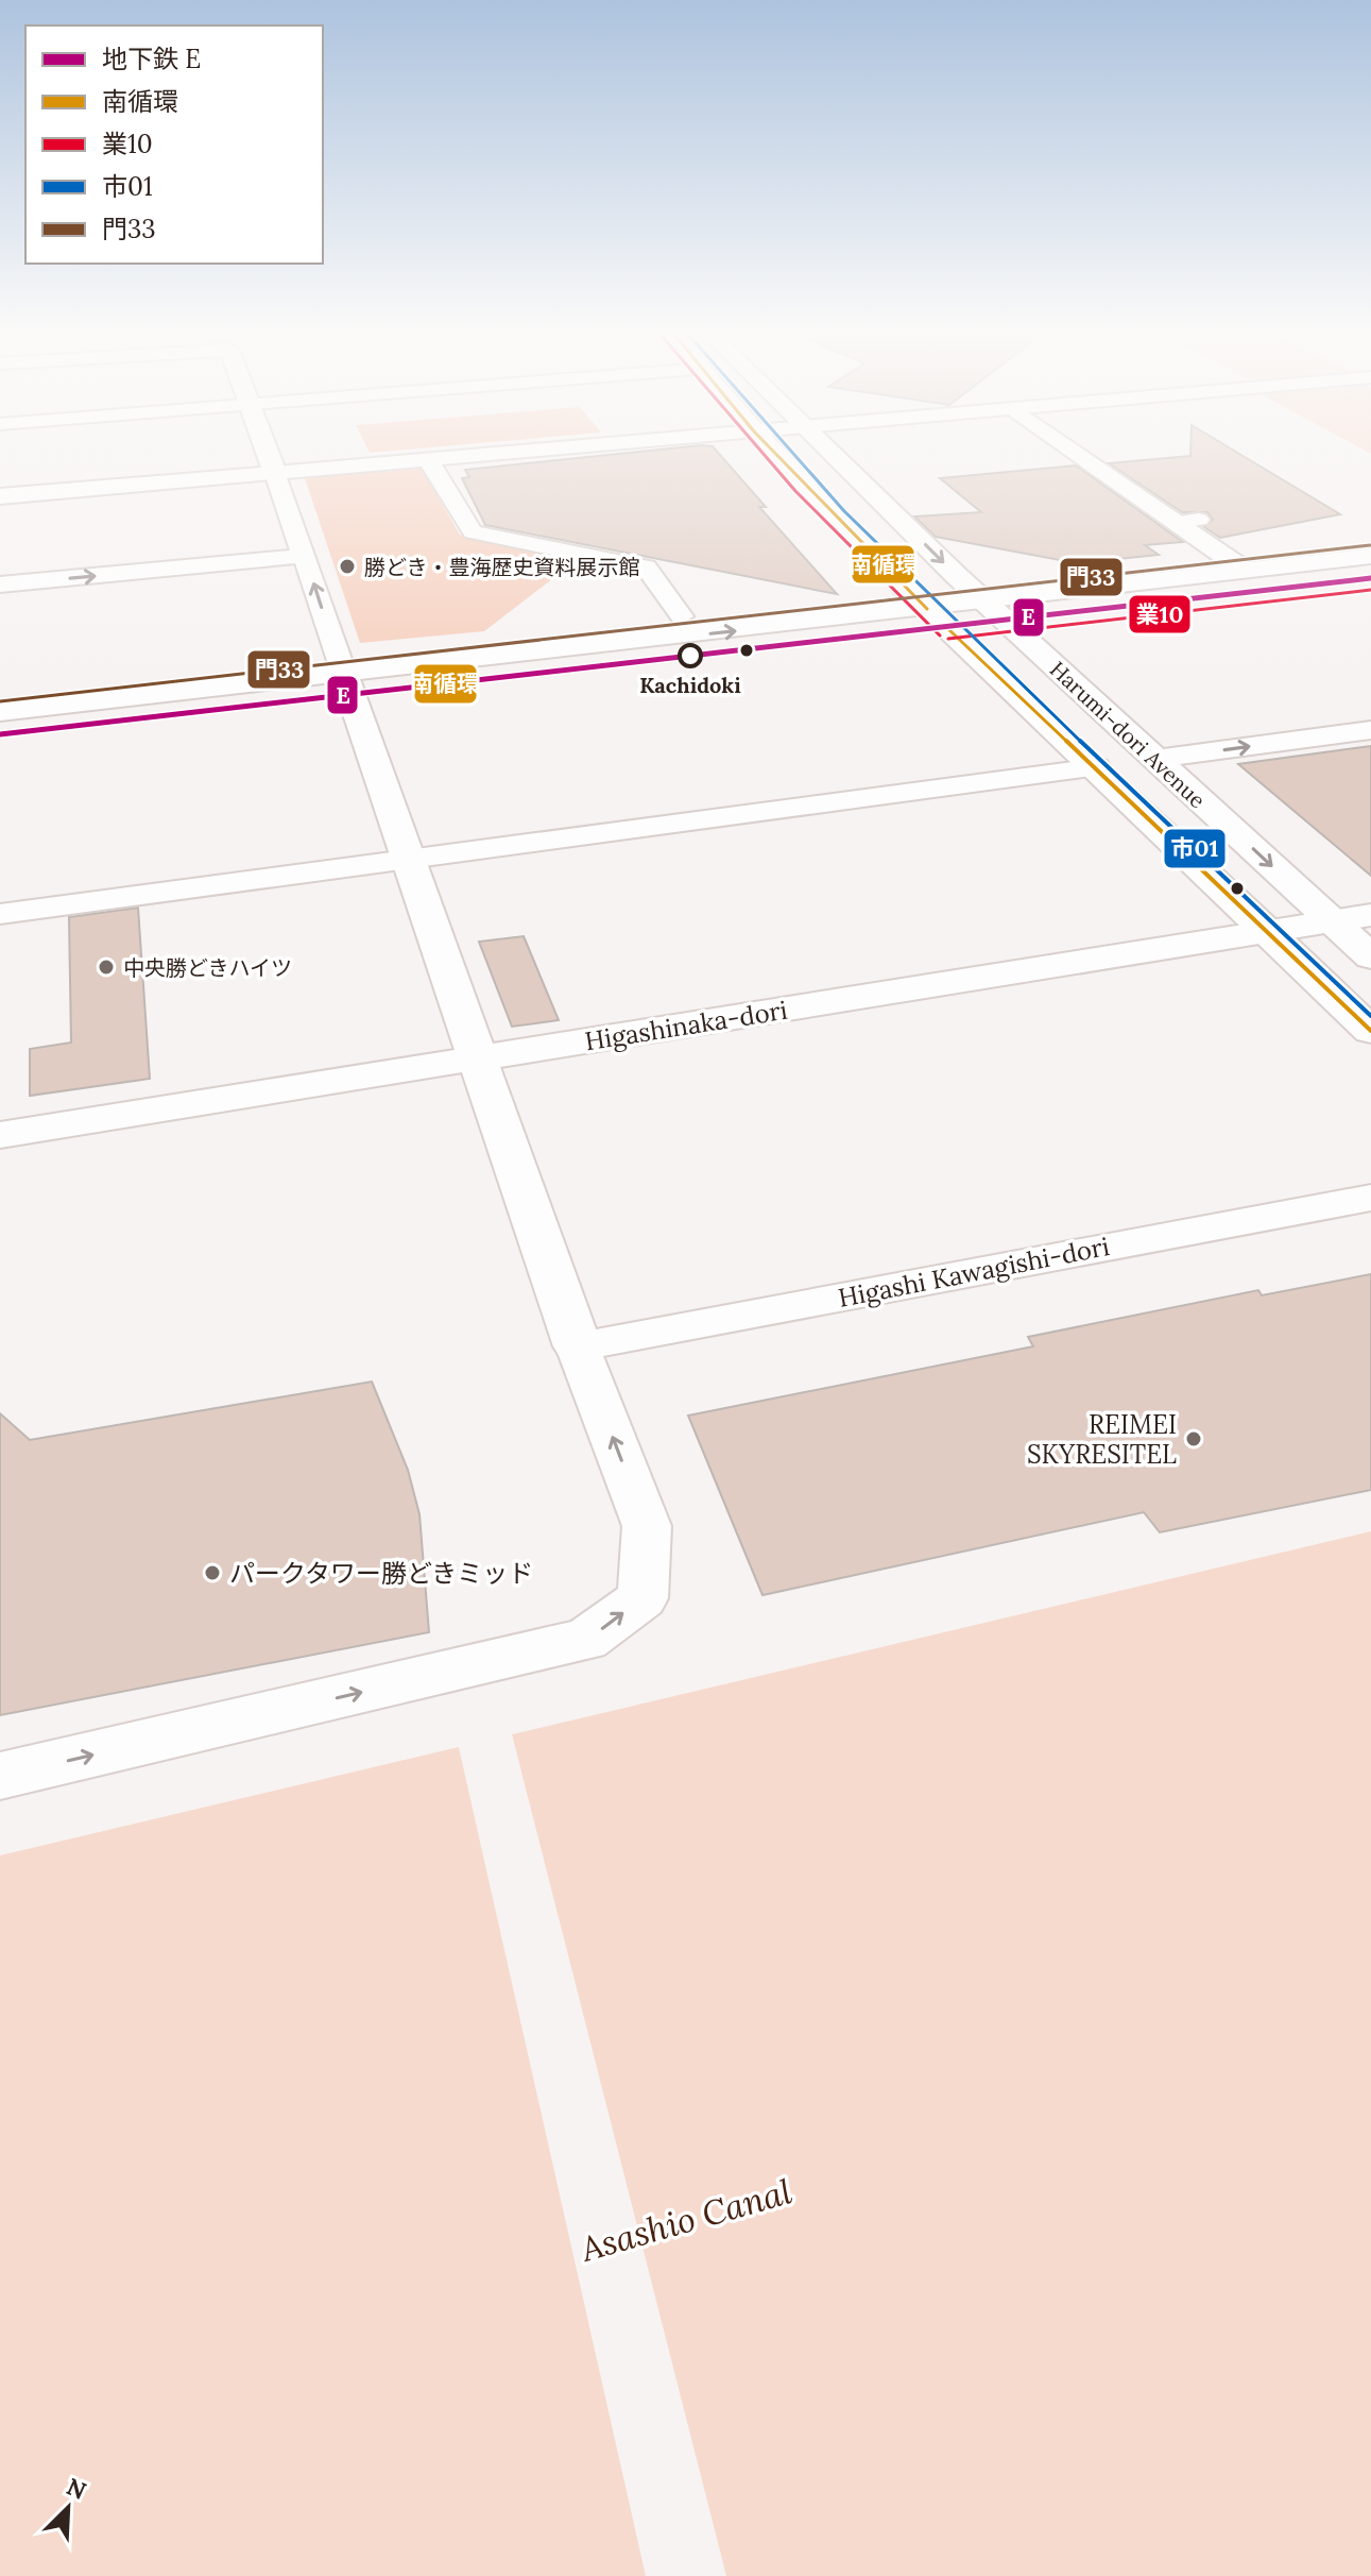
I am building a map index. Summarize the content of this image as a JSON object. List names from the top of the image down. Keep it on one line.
{"streets":{"street":["Harumi-dori Avenue","Higashinaka-dori","Higashi Kawagishi-dori"]},"crossings":[["Harumi-dori Avenue","Higashinaka-dori"]],"water":["Asashio Canal"],"places":["勝どき・豊海歴史資料展示館","Kachidoki","中央勝どきハイツ","REIMEI SKYRESITEL","パークタワー勝どきミッド"],"lines":["transit line 南循環","transit line 業10","transit line 市01","transit line 門33","metro line E"],"legend":["地下鉄 E","南循環","業10","市01","門33"],"north":"top right"}
